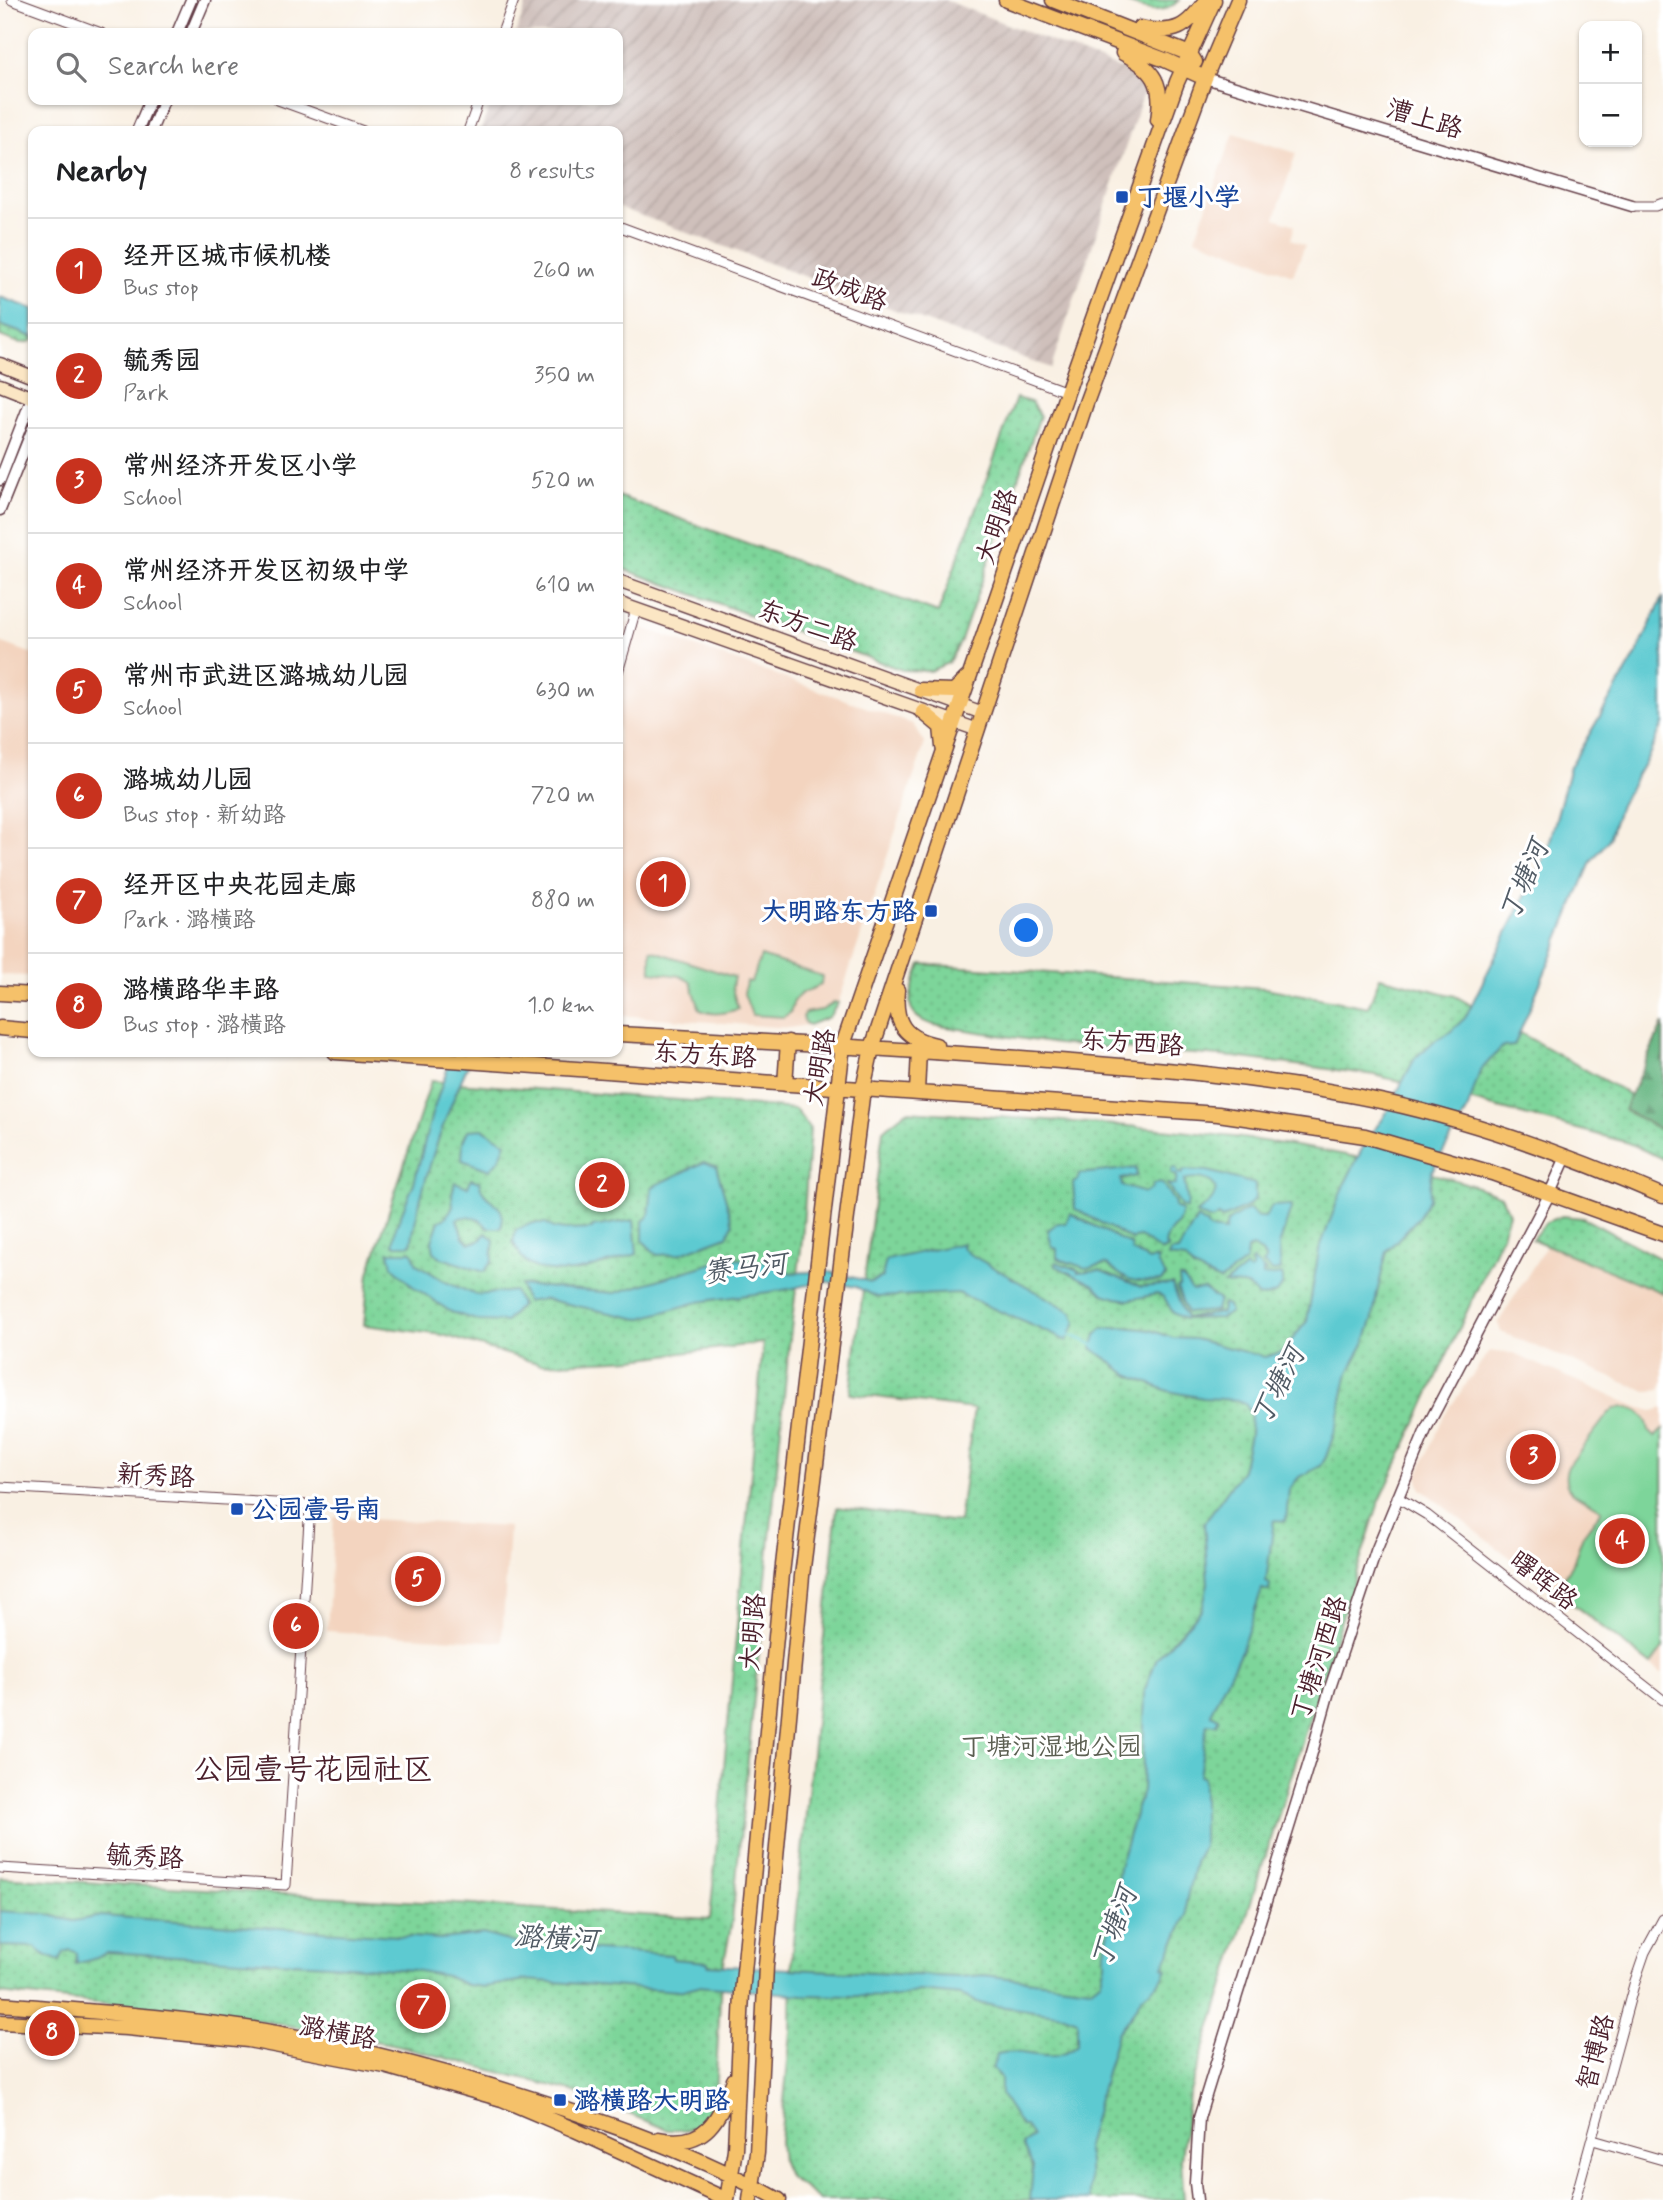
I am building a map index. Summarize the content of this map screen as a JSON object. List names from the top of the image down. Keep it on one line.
{"streets":{"main road":["大明路","东方二路","东方西路","东方东路","潞横路"],"street":["漕上路","政成路","新秀路","曙晖路","丁塘河西路","毓秀路","智博路"]},"crossings":[["漕上路","大明路"],["政成路","大明路"],["大明路","东方二路"],["大明路","东方西路"],["大明路","东方东路"],["大明路","潞横路"],["东方西路","东方东路"],["东方西路","丁塘河西路"],["新秀路","毓秀路"],["曙晖路","丁塘河西路"]],"districts":["公园壹号花园社区"],"water":["丁塘河","赛马河","潞横河"],"parks":["丁塘河湿地公园"],"places":{"transit":["丁堰小学","大明路东方路","公园壹号南","潞横路大明路"]},"page":{"map_buttons":["+","−"],"search":"Search here","heading":["Nearby","8 results"],"list":[{"mark":"1","name":"经开区城市候机楼","note":"Bus stop","value":"260 m"},{"mark":"2","name":"毓秀园","note":"Park","value":"350 m"},{"mark":"3","name":"常州经济开发区小学","note":"School","value":"520 m"},{"mark":"4","name":"常州经济开发区初级中学","note":"School","value":"610 m"},{"mark":"5","name":"常州市武进区潞城幼儿园","note":"School","value":"630 m"},{"mark":"6","name":"潞城幼儿园","note":"Bus stop · 新幼路","value":"720 m"},{"mark":"7","name":"经开区中央花园走廊","note":"Park · 潞横路","value":"880 m"},{"mark":"8","name":"潞横路华丰路","note":"Bus stop · 潞横路","value":"1.0 km"}],"pins":["1","2","3","4","5","6","7","8"]}}
